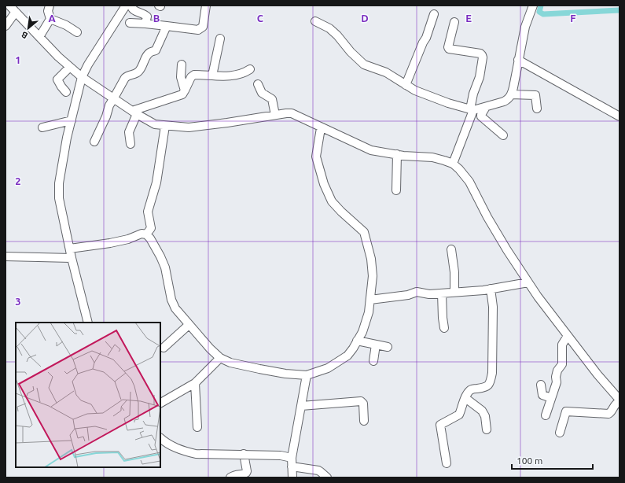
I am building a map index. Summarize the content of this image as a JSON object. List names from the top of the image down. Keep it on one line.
{"scale_bar":"100 m","north":"bottom left","grid":{"columns":["A","B","C","D","E","F"],"rows":["1","2","3"]}}
